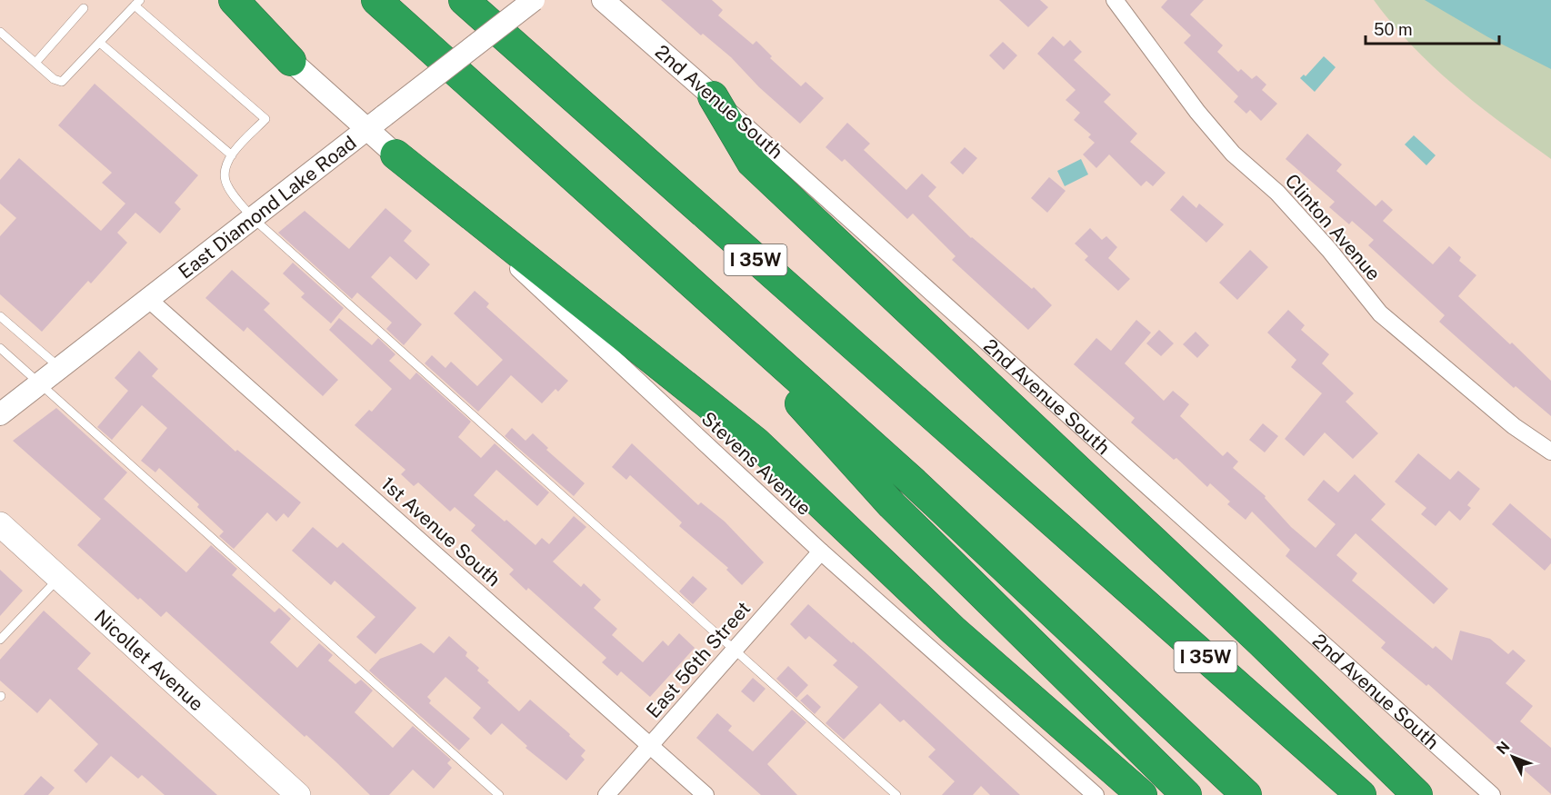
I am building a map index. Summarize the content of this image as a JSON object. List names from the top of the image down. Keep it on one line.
{"streets":{"highway":["I 35W"],"main road":["Nicollet Avenue"],"street":["2nd Avenue South","East Diamond Lake Road","Clinton Avenue","Stevens Avenue","1st Avenue South","East 56th Street"]},"crossings":[["East Diamond Lake Road","1st Avenue South"],["Stevens Avenue","East 56th Street"],["1st Avenue South","East 56th Street"]],"scale_bar":"50 m","north":"top left"}
